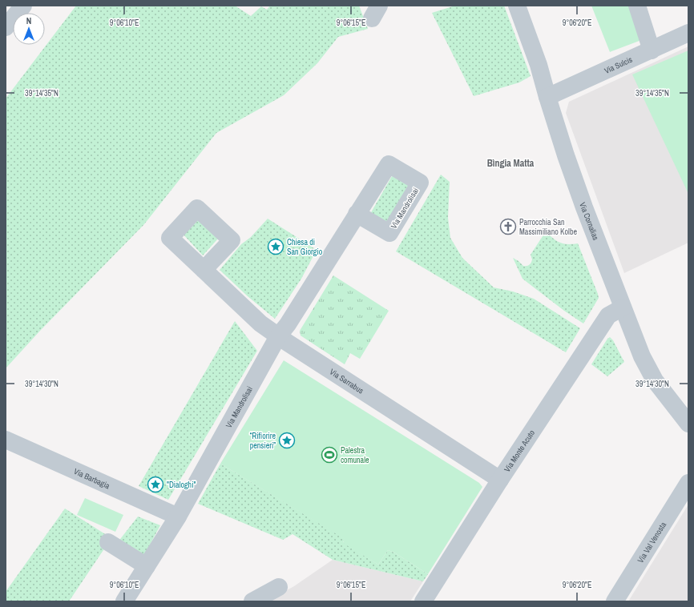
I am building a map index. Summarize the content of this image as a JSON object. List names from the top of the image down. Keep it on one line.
{"streets":{"street":["Via Sulcis","Via Mandrolisai","Via Cornalias","Via Sarrabus","Via Monte Acuto","Via Barbagia","Via Val Venosta"]},"crossings":[["Via Sulcis","Via Cornalias"],["Via Mandrolisai","Via Sarrabus"],["Via Mandrolisai","Via Barbagia"],["Via Cornalias","Via Monte Acuto"],["Via Sarrabus","Via Monte Acuto"]],"districts":["Bìngia Matta"],"places":{"church":["Parrocchia San Massimiliano Kolbe"],"place":["Chiesa di San Giorgio","“Rifiorire pensieri”","\"Dialoghi\""],"sports":["Palestra comunale"]},"north":"top","coordinates":["9°06'10\"E","9°06'15\"E","9°06'20\"E","39°14'35\"N","39°14'30\"N"]}
